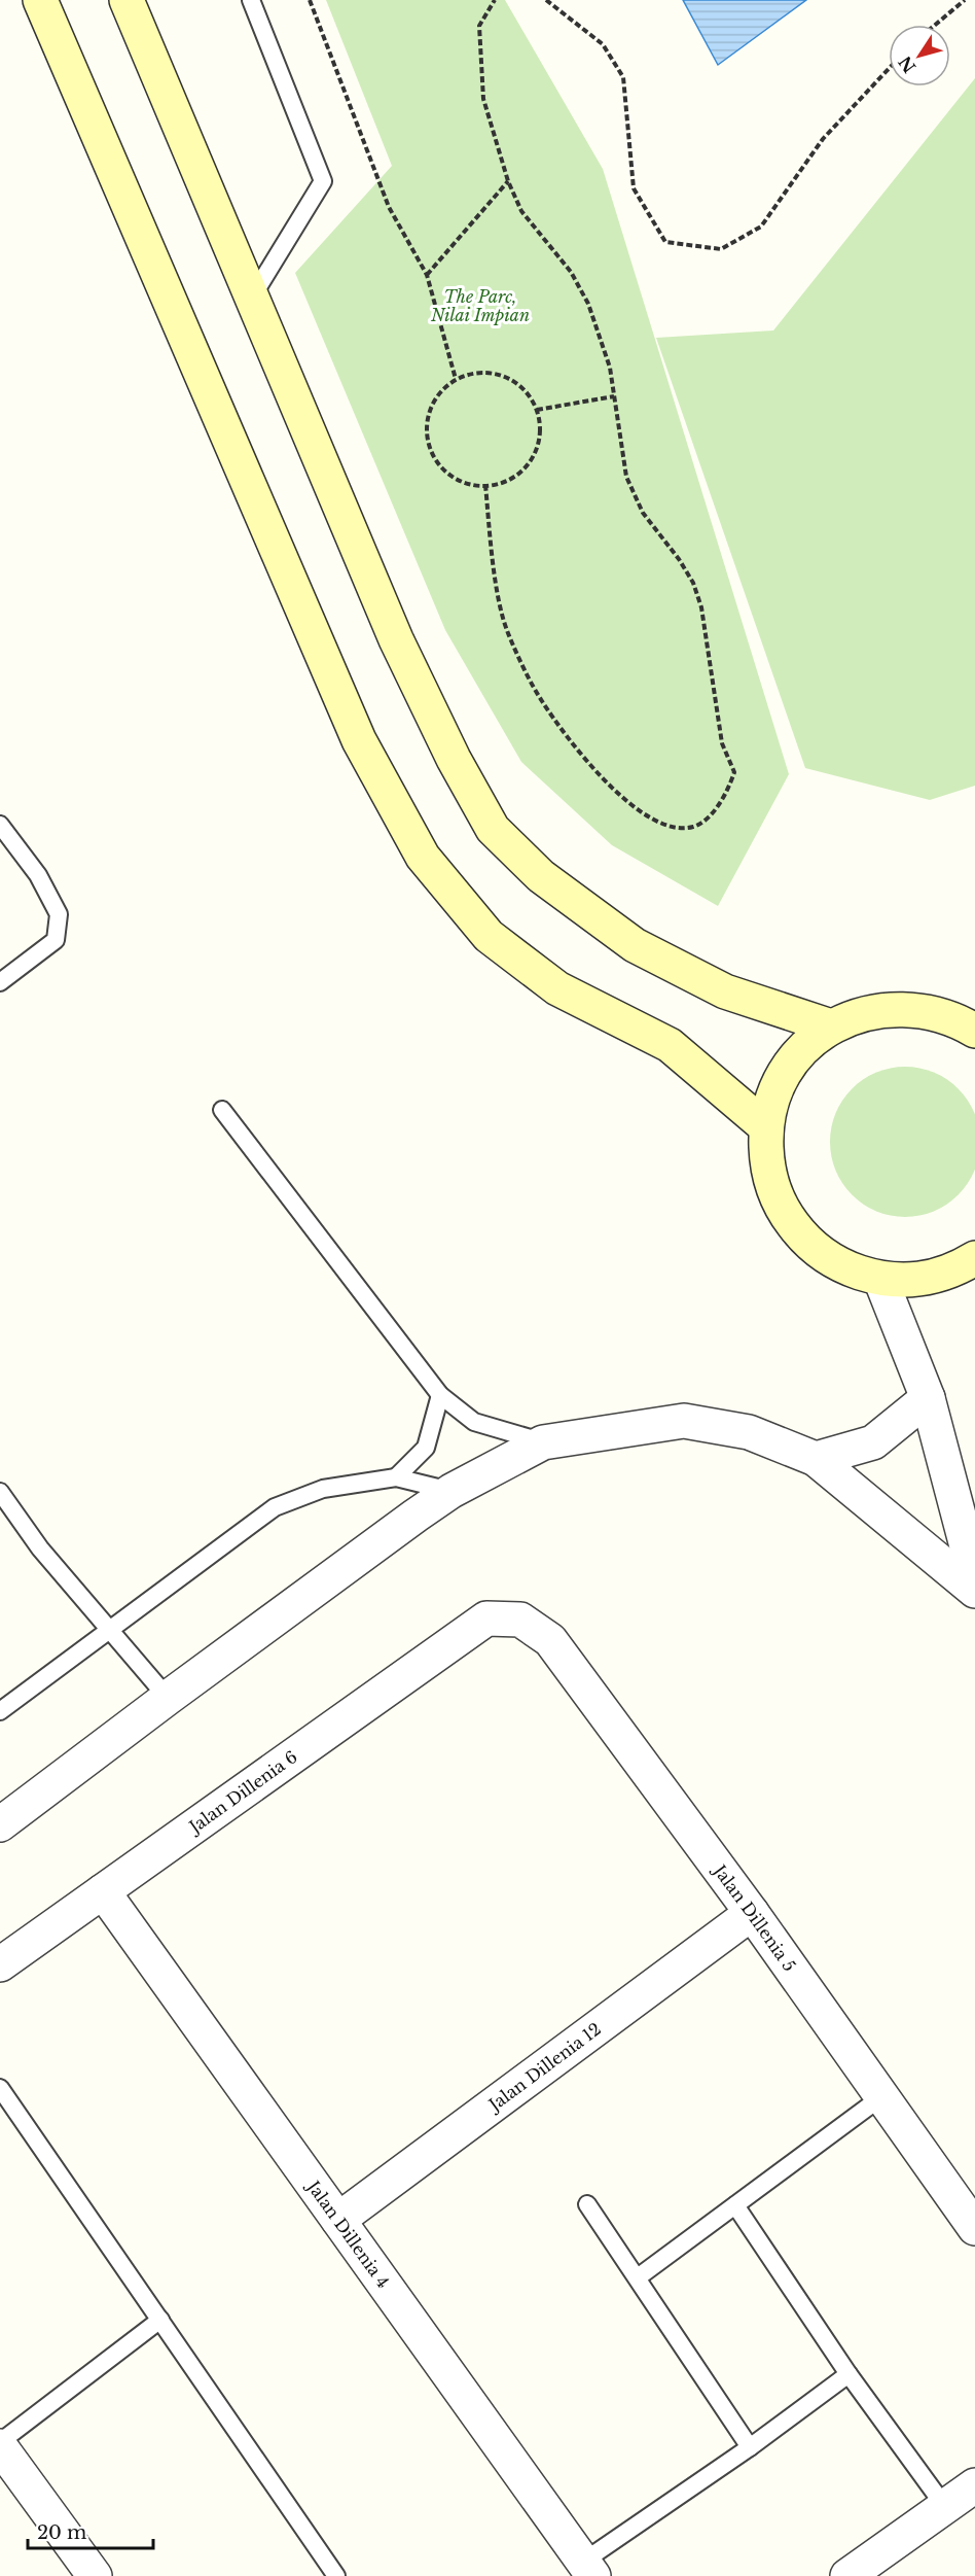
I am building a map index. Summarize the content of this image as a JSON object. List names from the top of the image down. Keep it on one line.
{"streets":{"street":["Jalan Dillenia 6","Jalan Dillenia 5","Jalan Dillenia 12","Jalan Dillenia 4"]},"crossings":[["Jalan Dillenia 6","Jalan Dillenia 5"],["Jalan Dillenia 6","Jalan Dillenia 4"],["Jalan Dillenia 5","Jalan Dillenia 12"],["Jalan Dillenia 12","Jalan Dillenia 4"]],"parks":["The Parc, Nilai Impian"],"scale_bar":"20 m","north":"bottom left"}
